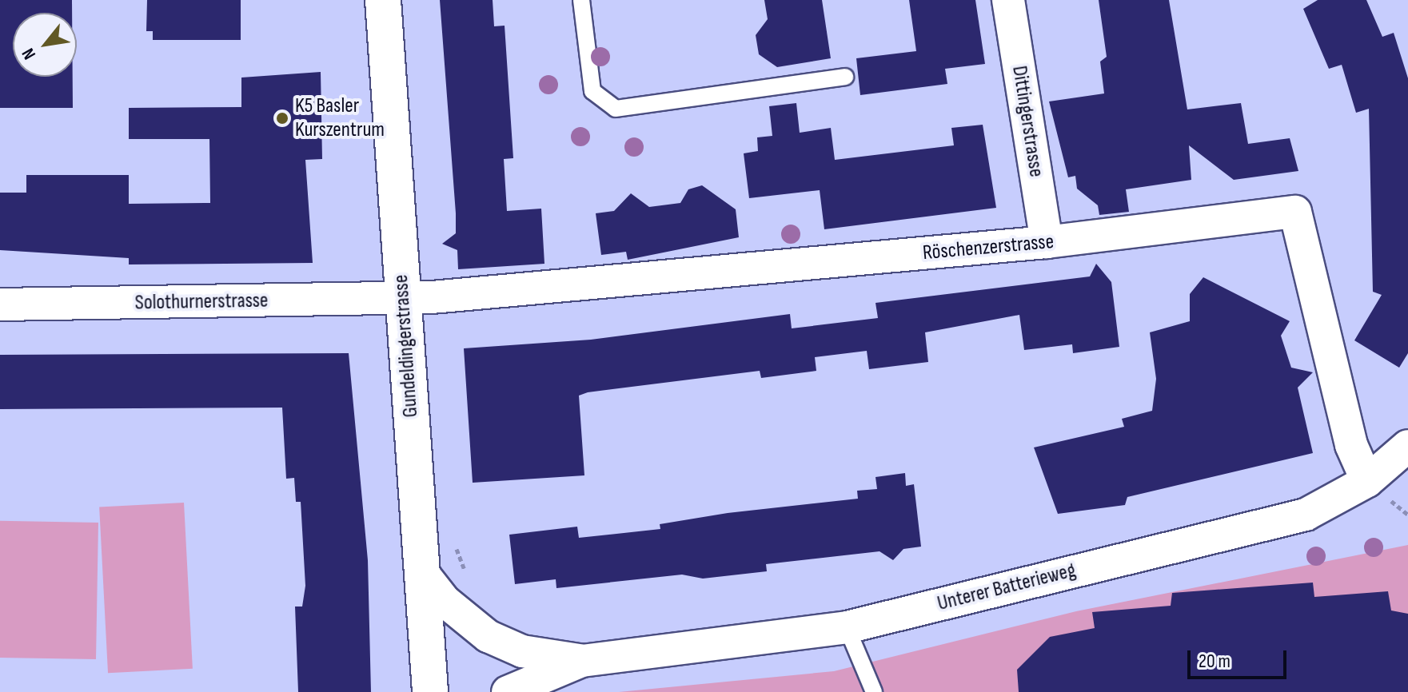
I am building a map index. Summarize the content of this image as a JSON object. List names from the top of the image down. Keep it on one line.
{"streets":{"main road":["Gundeldingerstrasse"],"street":["Dittingerstrasse","Röschenzerstrasse","Solothurnerstrasse","Unterer Batterieweg"]},"crossings":[["Dittingerstrasse","Röschenzerstrasse"],["Röschenzerstrasse","Solothurnerstrasse"],["Röschenzerstrasse","Gundeldingerstrasse"],["Röschenzerstrasse","Unterer Batterieweg"],["Solothurnerstrasse","Gundeldingerstrasse"],["Gundeldingerstrasse","Unterer Batterieweg"]],"places":["K5 Basler Kurszentrum"],"scale_bar":"20 m","north":"bottom left"}
